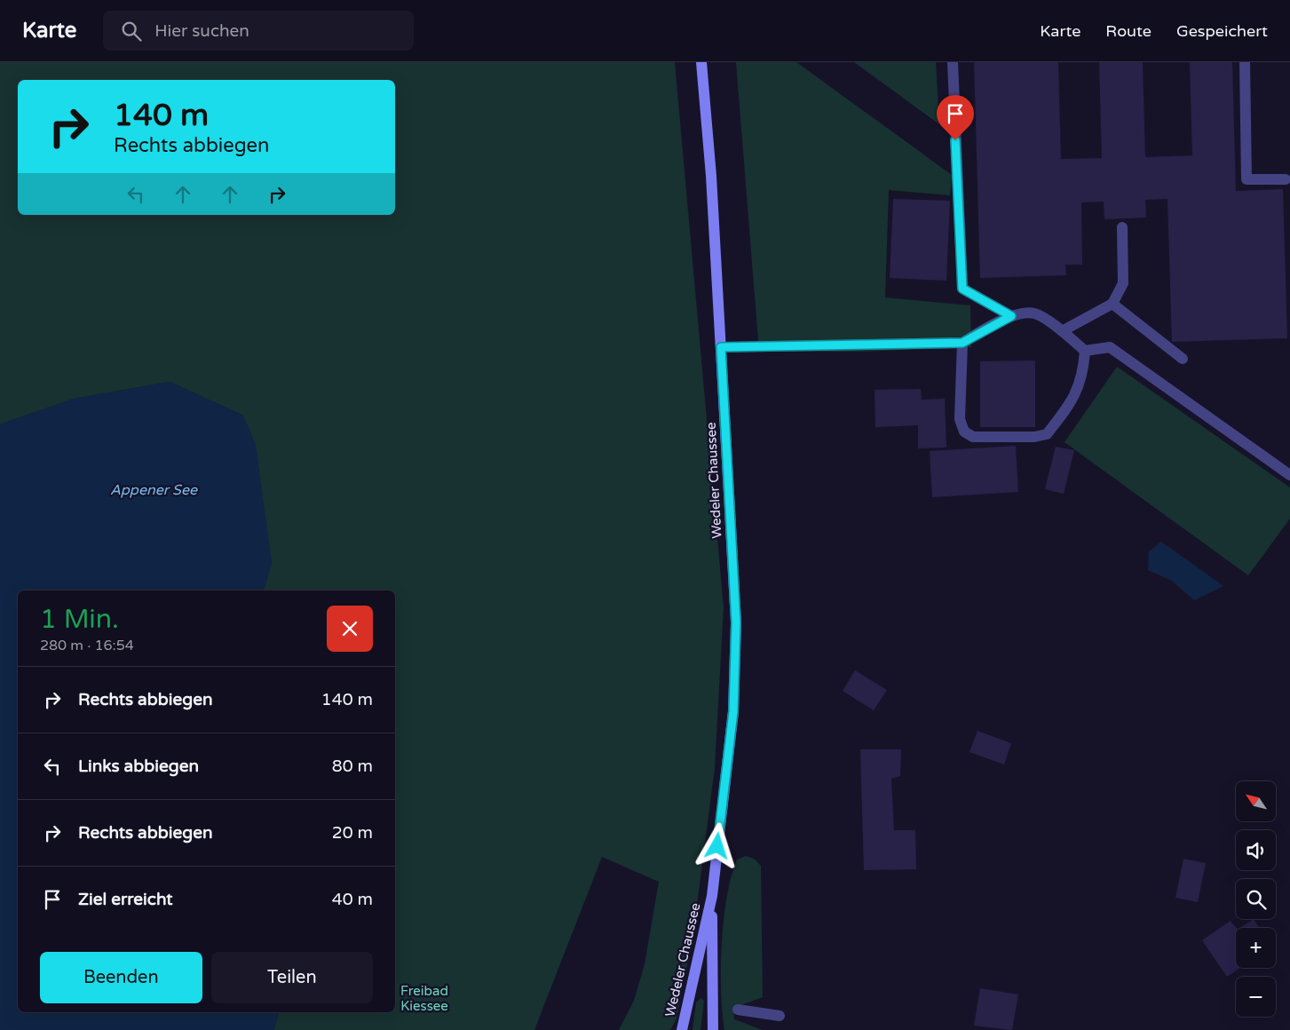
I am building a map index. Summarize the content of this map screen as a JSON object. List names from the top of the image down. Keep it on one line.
{"streets":{"main road":["Wedeler Chaussee"]},"water":["Appener See"],"parks":["Freibad Kiessee"],"north":"top left","page":{"header":"Karte","search":"Hier suchen","nav":["Karte","Route","Gespeichert"],"turn":["140 m","Rechts abbiegen"],"heading":["1 Min.","280 m · 16:54"],"list":[{"name":"Rechts abbiegen","value":"140 m"},{"name":"Links abbiegen","value":"80 m"},{"name":"Rechts abbiegen","value":"20 m"},{"name":"Ziel erreicht","value":"40 m"}],"map_buttons":["+","−"],"buttons":["Beenden","Teilen"]}}
